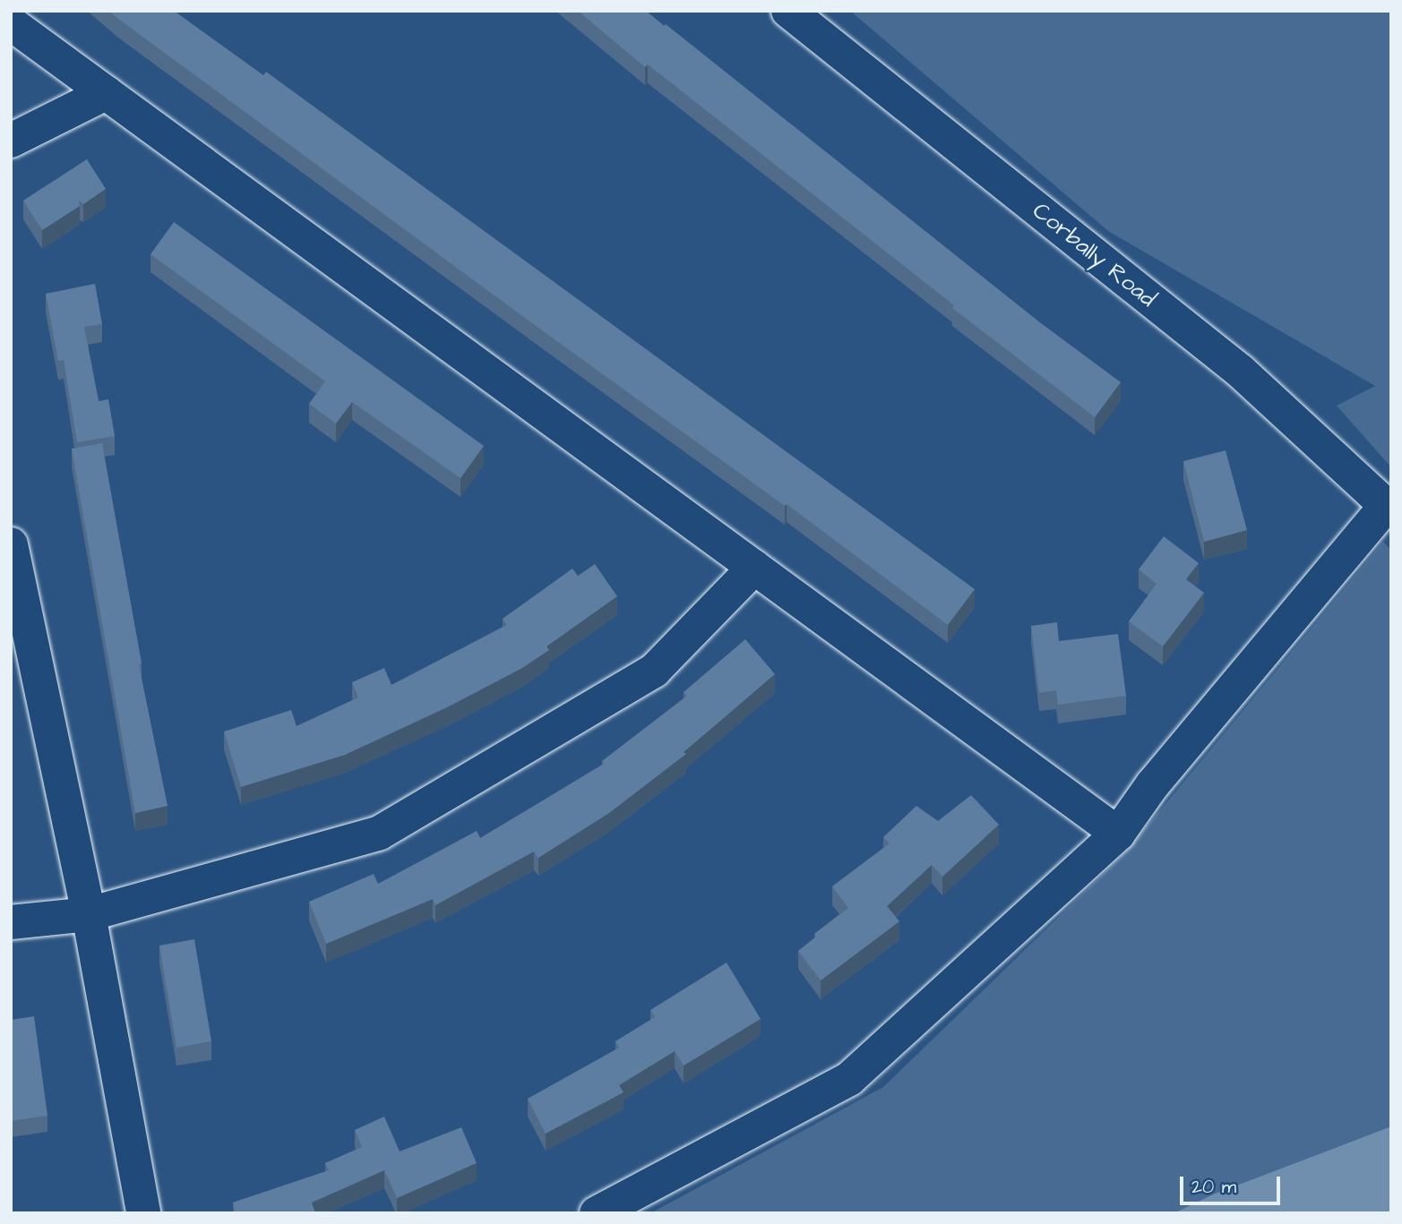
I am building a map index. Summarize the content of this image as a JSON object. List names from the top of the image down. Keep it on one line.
{"streets":{"street":["Corbally Road"]},"scale_bar":"20 m"}
